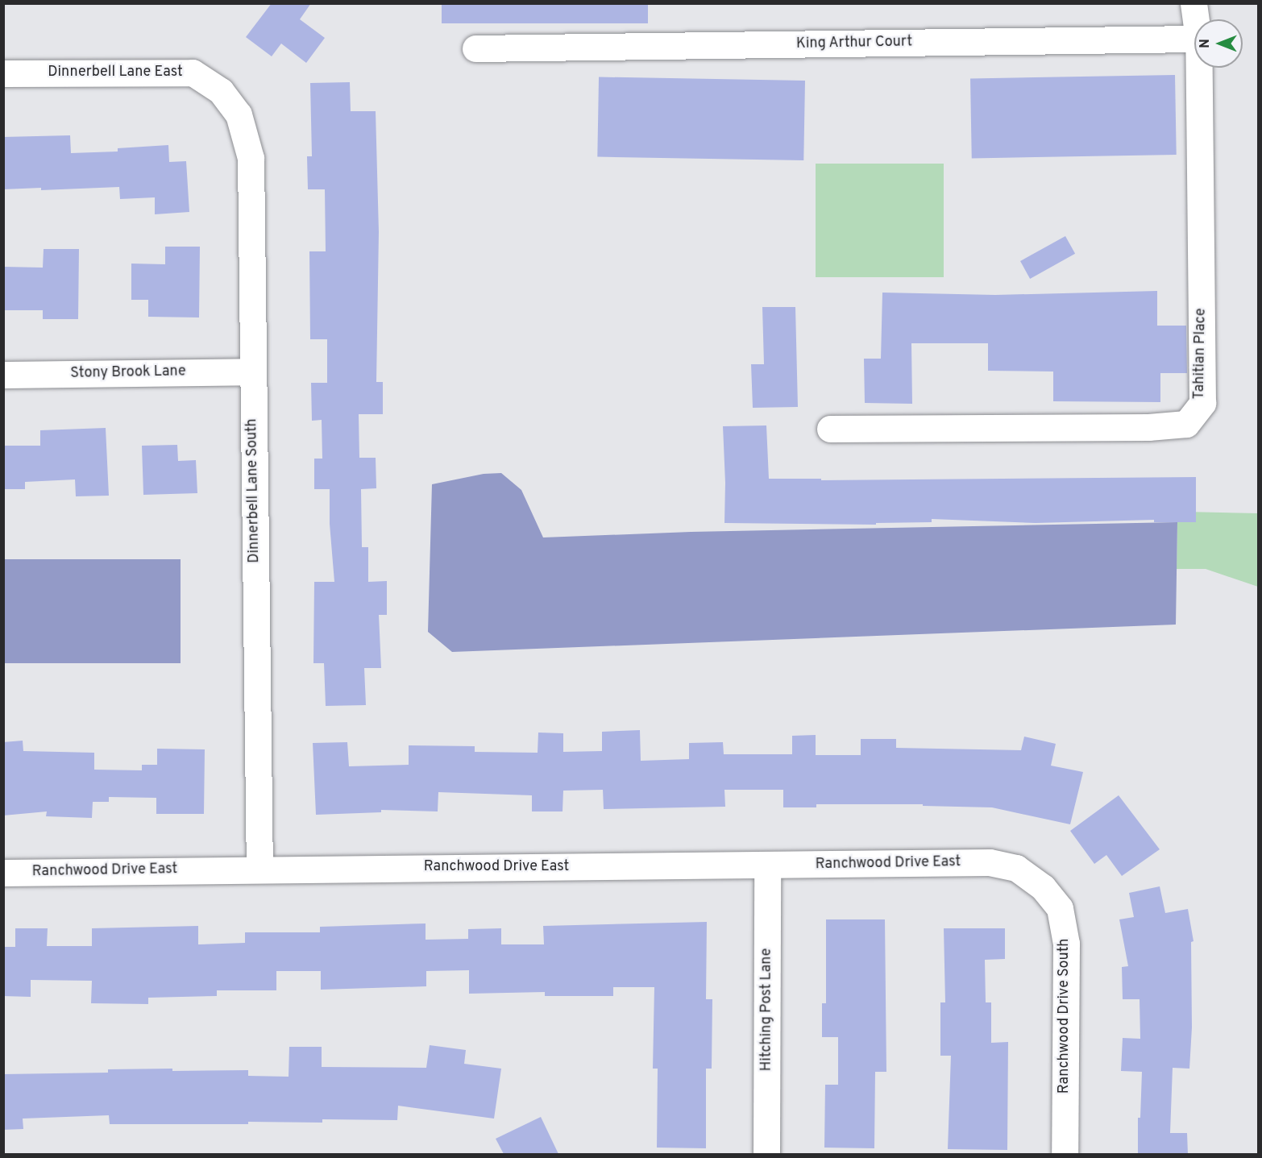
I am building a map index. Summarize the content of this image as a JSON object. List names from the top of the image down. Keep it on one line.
{"streets":{"street":["King Arthur Court","Dinnerbell Lane East","Tahitian Place","Stony Brook Lane","Dinnerbell Lane South","Ranchwood Drive East","Hitching Post Lane","Ranchwood Drive South"]},"crossings":[["Dinnerbell Lane East","Dinnerbell Lane South"],["Stony Brook Lane","Dinnerbell Lane South"],["Dinnerbell Lane South","Ranchwood Drive East"],["Ranchwood Drive East","Hitching Post Lane"],["Ranchwood Drive East","Ranchwood Drive South"]],"north":"left"}
